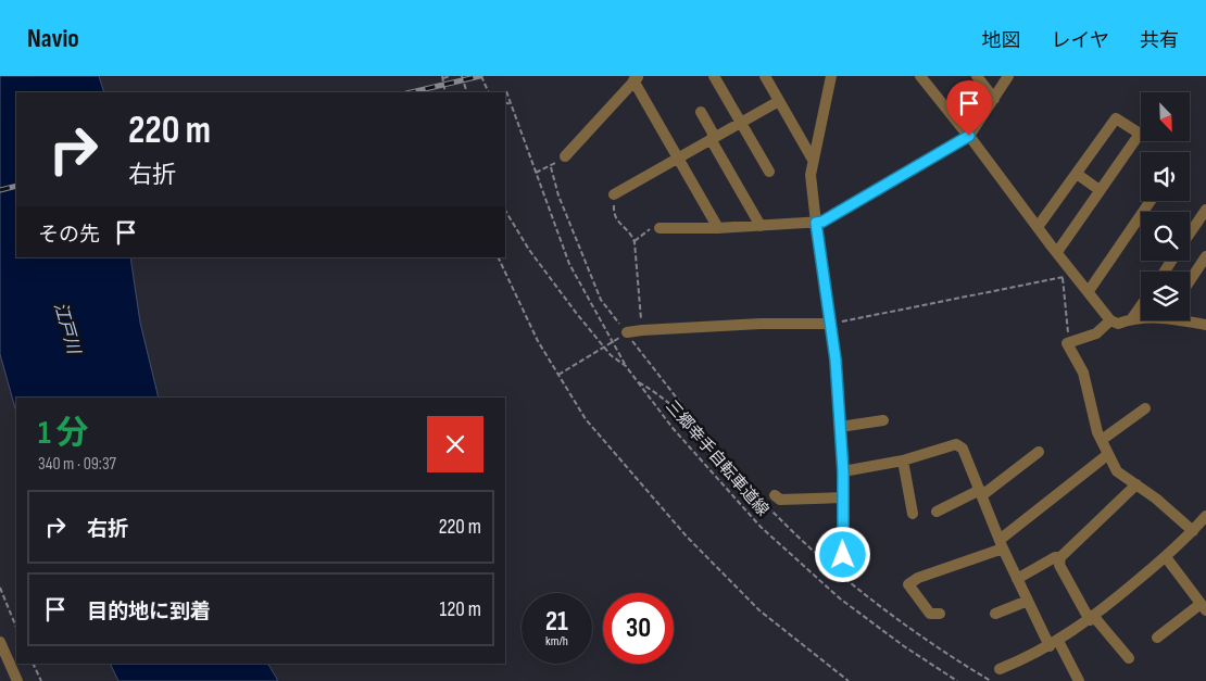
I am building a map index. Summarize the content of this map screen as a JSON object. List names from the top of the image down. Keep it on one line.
{"streets":{"path":["三郷幸手自転車道線"]},"water":["江戸川"],"north":"bottom right","page":{"header":"Navio","nav":["地図","レイヤ","共有"],"turn":["220 m","右折"],"then":"その先","heading":["1 分","340 m · 09:37"],"list":[{"name":"右折","value":"220 m"},{"name":"目的地に到着","value":"120 m"}],"speed":"21 km/h","limit":"30"}}
